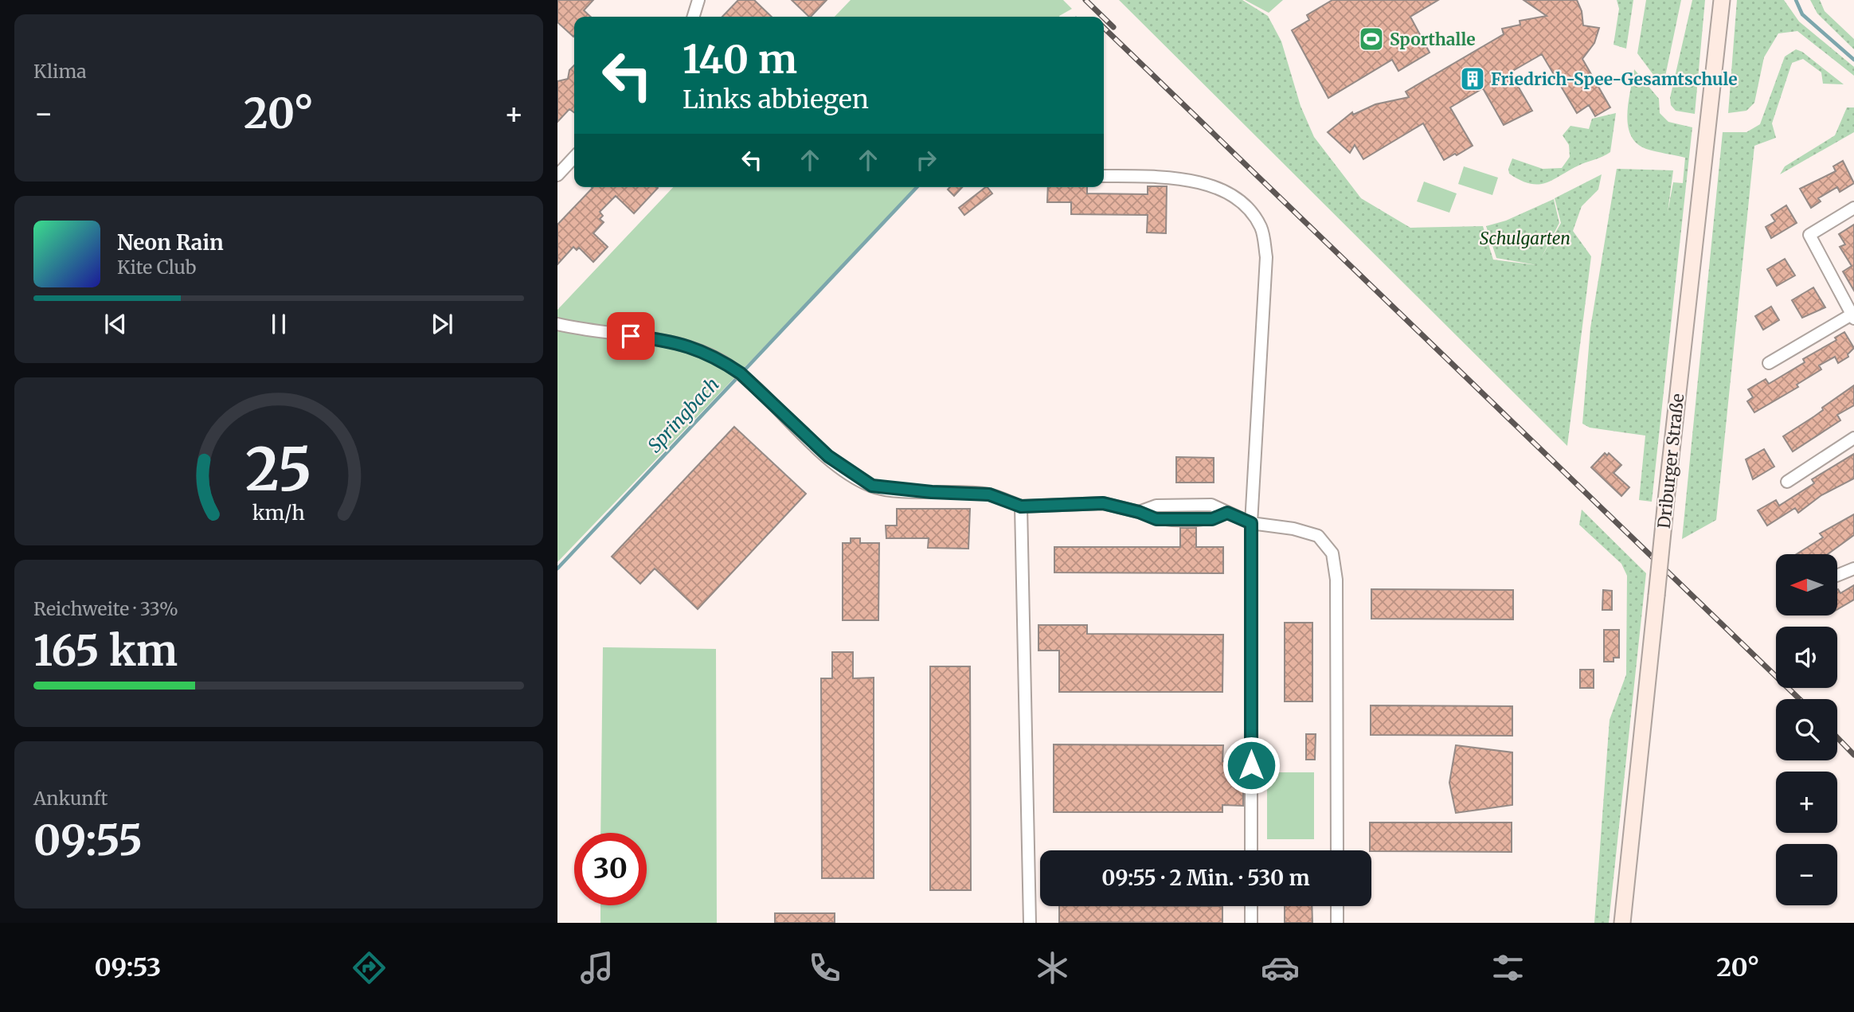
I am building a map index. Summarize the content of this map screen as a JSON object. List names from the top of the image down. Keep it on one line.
{"streets":{"main road":["Driburger Straße"]},"water":["Springbach"],"parks":["Schulgarten"],"places":{"sports":["Sporthalle"],"building":["Friedrich-Spee-Gesamtschule"]},"north":"left","page":{"tile":["Klima",["Reichweite · 33%","165 km"],["Ankunft","09:55"]],"turn":["140 m","Links abbiegen"],"heat":["−","20°","+"],"song":["Neon Rain","Kite Club"],"map_buttons":["+","−"],"limit":"30","trip":"09:55 · 2 Min. · 530 m","tabs":["09:53","20°"],"gauge":["25","km/h"]}}
